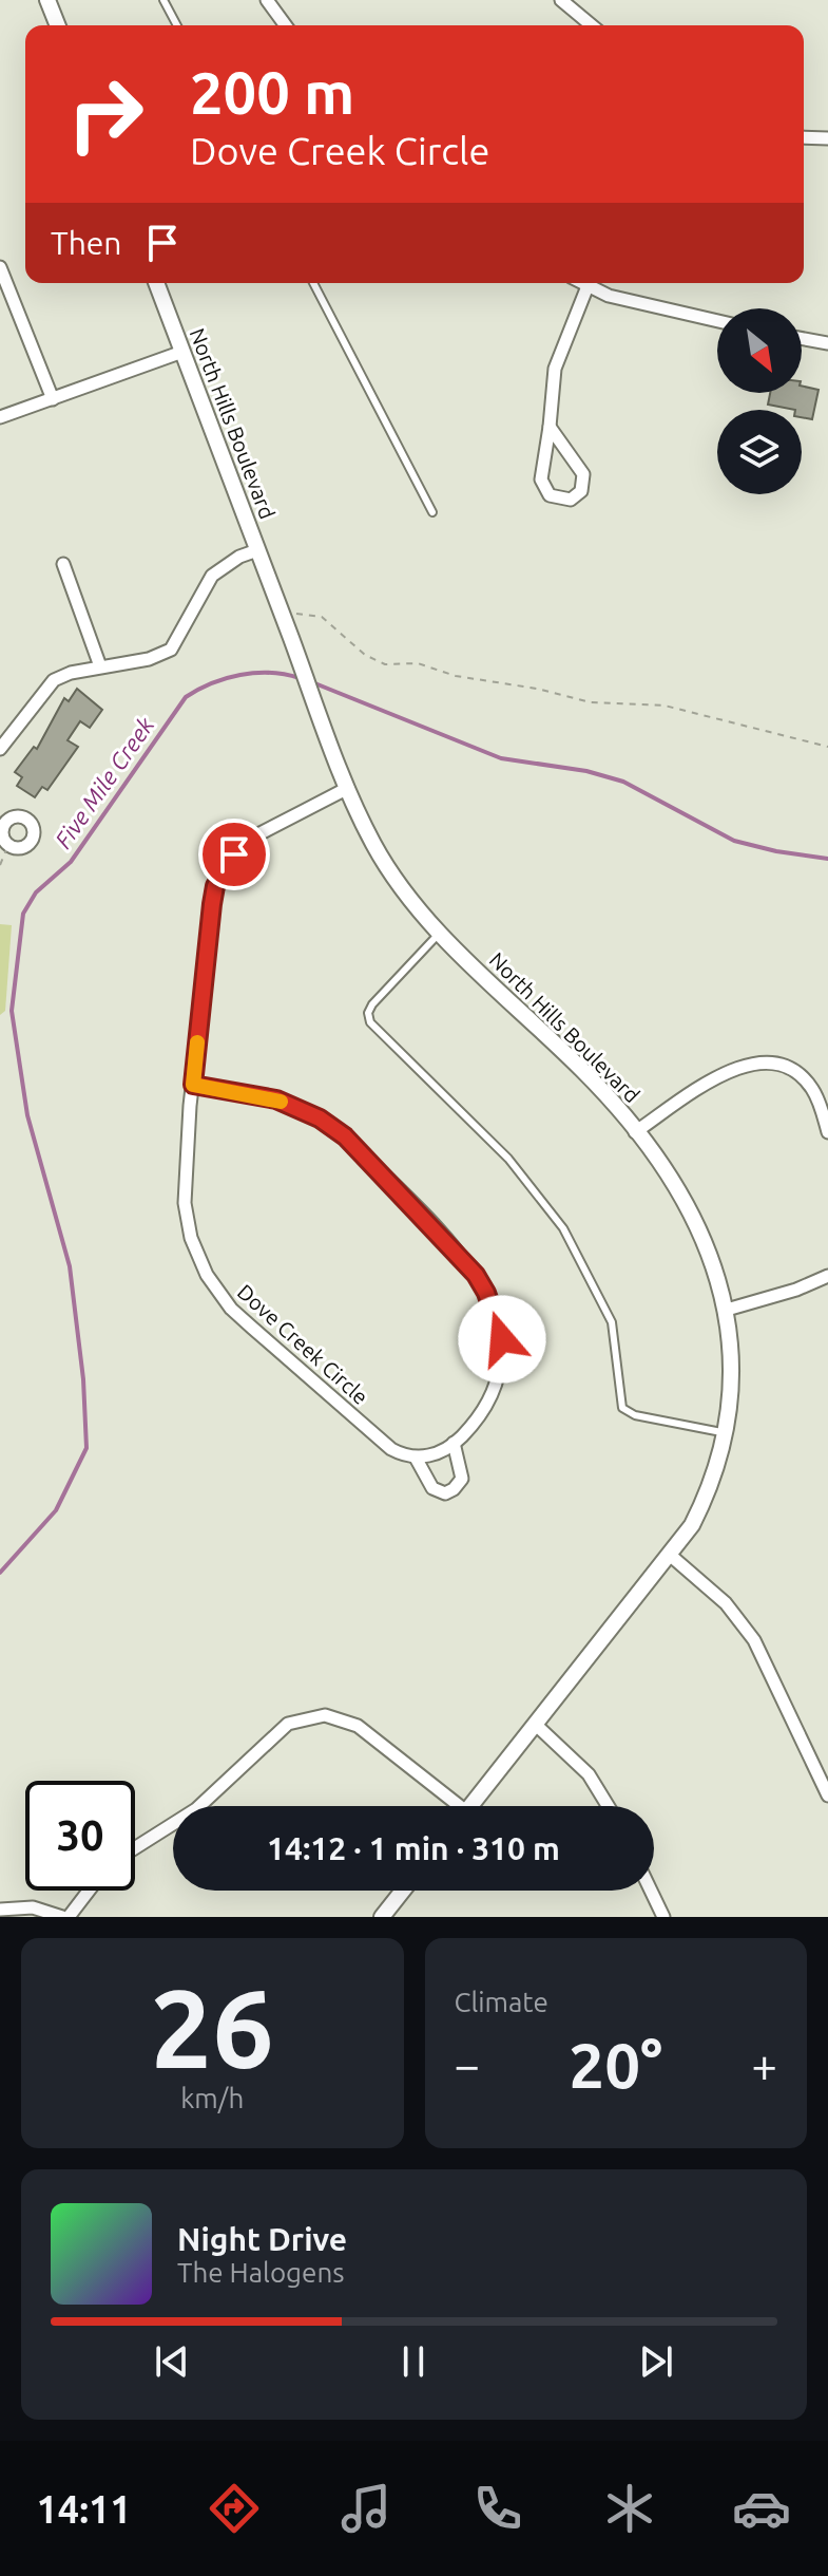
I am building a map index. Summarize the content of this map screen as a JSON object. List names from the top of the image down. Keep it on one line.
{"streets":{"street":["North Hills Boulevard","Dove Creek Circle"]},"crossings":[["North Hills Boulevard","Dove Creek Circle"]],"water":["Five Mile Creek"],"north":"bottom right","page":{"turn":["200 m","Dove Creek Circle"],"then":"Then","limit":"30","trip":"14:12 · 1 min · 310 m","tile":[["26","km/h"],"Climate"],"heat":["−","20°","+"],"song":["Night Drive","The Halogens"],"tabs":"14:11"}}
